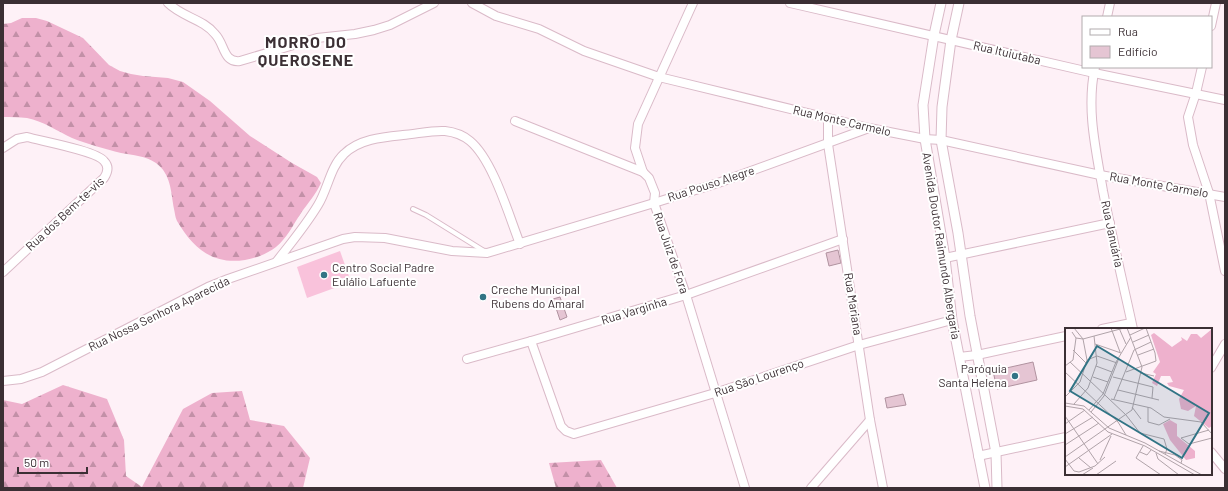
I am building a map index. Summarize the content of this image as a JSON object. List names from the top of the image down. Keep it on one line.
{"streets":{"street":["Rua Ituiutaba","Rua Monte Carmelo","Rua Pouso Alegre","Rua dos Bem-te-vis","Rua Januária","Avenida Doutor Raimundo Albergaria","Rua Juiz de Fora","Rua Mariana","Rua Varginha","Rua Nossa Senhora Aparecida","Rua São Lourenço"]},"crossings":[["Rua Ituiutaba","Rua Januária"],["Rua Ituiutaba","Avenida Doutor Raimundo Albergaria"],["Rua Monte Carmelo","Rua Pouso Alegre"],["Rua Monte Carmelo","Rua Januária"],["Rua Monte Carmelo","Avenida Doutor Raimundo Albergaria"],["Rua Monte Carmelo","Rua Juiz de Fora"],["Rua Monte Carmelo","Rua Mariana"],["Rua Pouso Alegre","Rua Juiz de Fora"],["Rua Pouso Alegre","Rua Mariana"],["Rua Pouso Alegre","Rua Nossa Senhora Aparecida"],["Avenida Doutor Raimundo Albergaria","Rua São Lourenço"],["Rua Juiz de Fora","Rua Varginha"],["Rua Juiz de Fora","Rua São Lourenço"],["Rua Mariana","Rua Varginha"],["Rua Mariana","Rua São Lourenço"],["Rua Varginha","Rua São Lourenço"]],"districts":["MORRO DO QUEROSENE"],"places":["Centro Social Padre Eulálio Lafuente","Creche Municipal Rubens do Amaral","Paróquia Santa Helena"],"legend":["Rua","Edifício"],"scale_bar":"50 m"}
